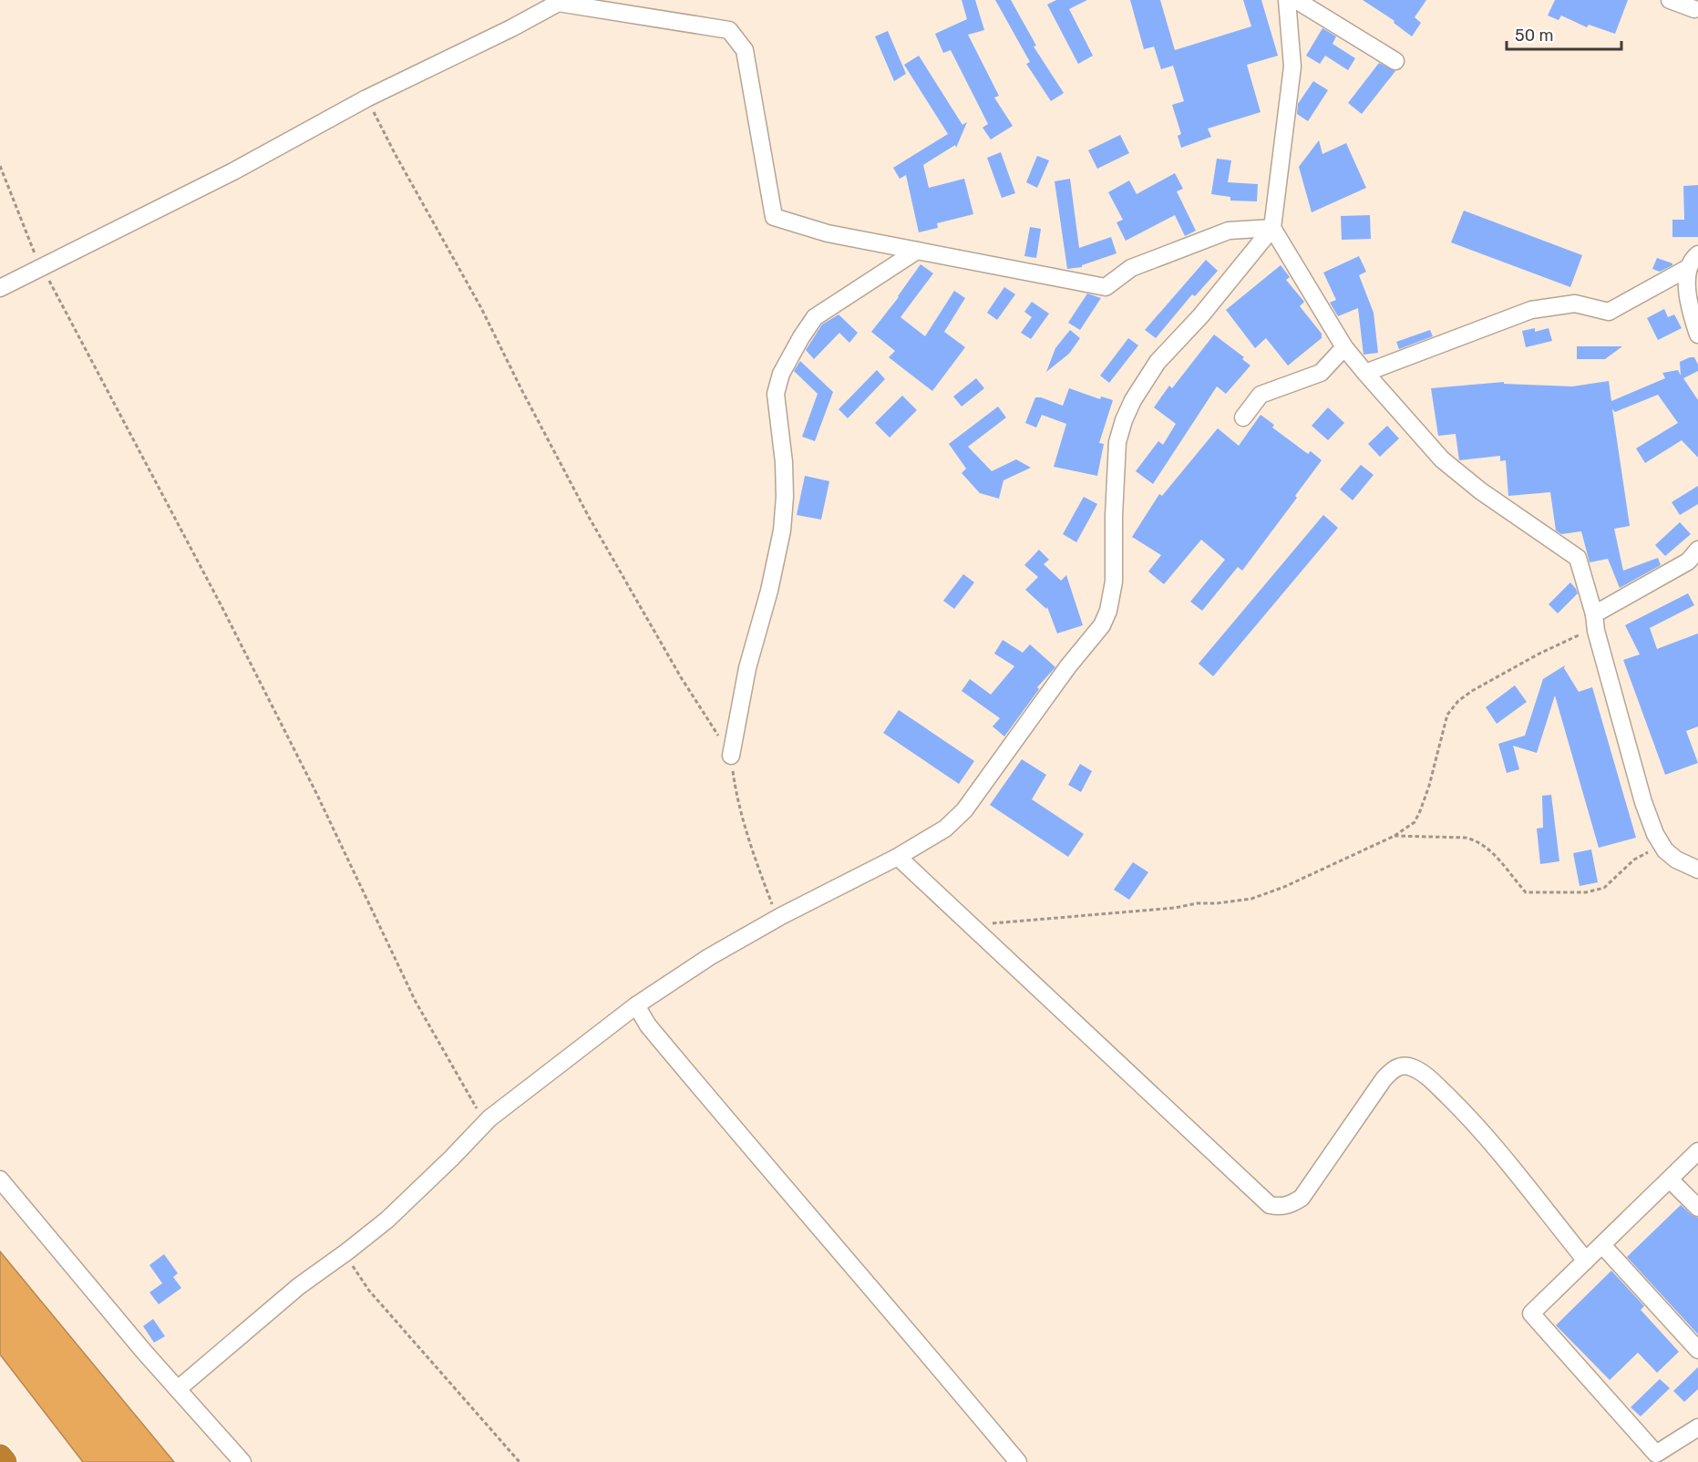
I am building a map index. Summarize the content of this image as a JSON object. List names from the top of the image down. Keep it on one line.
{"scale_bar":"50 m"}
